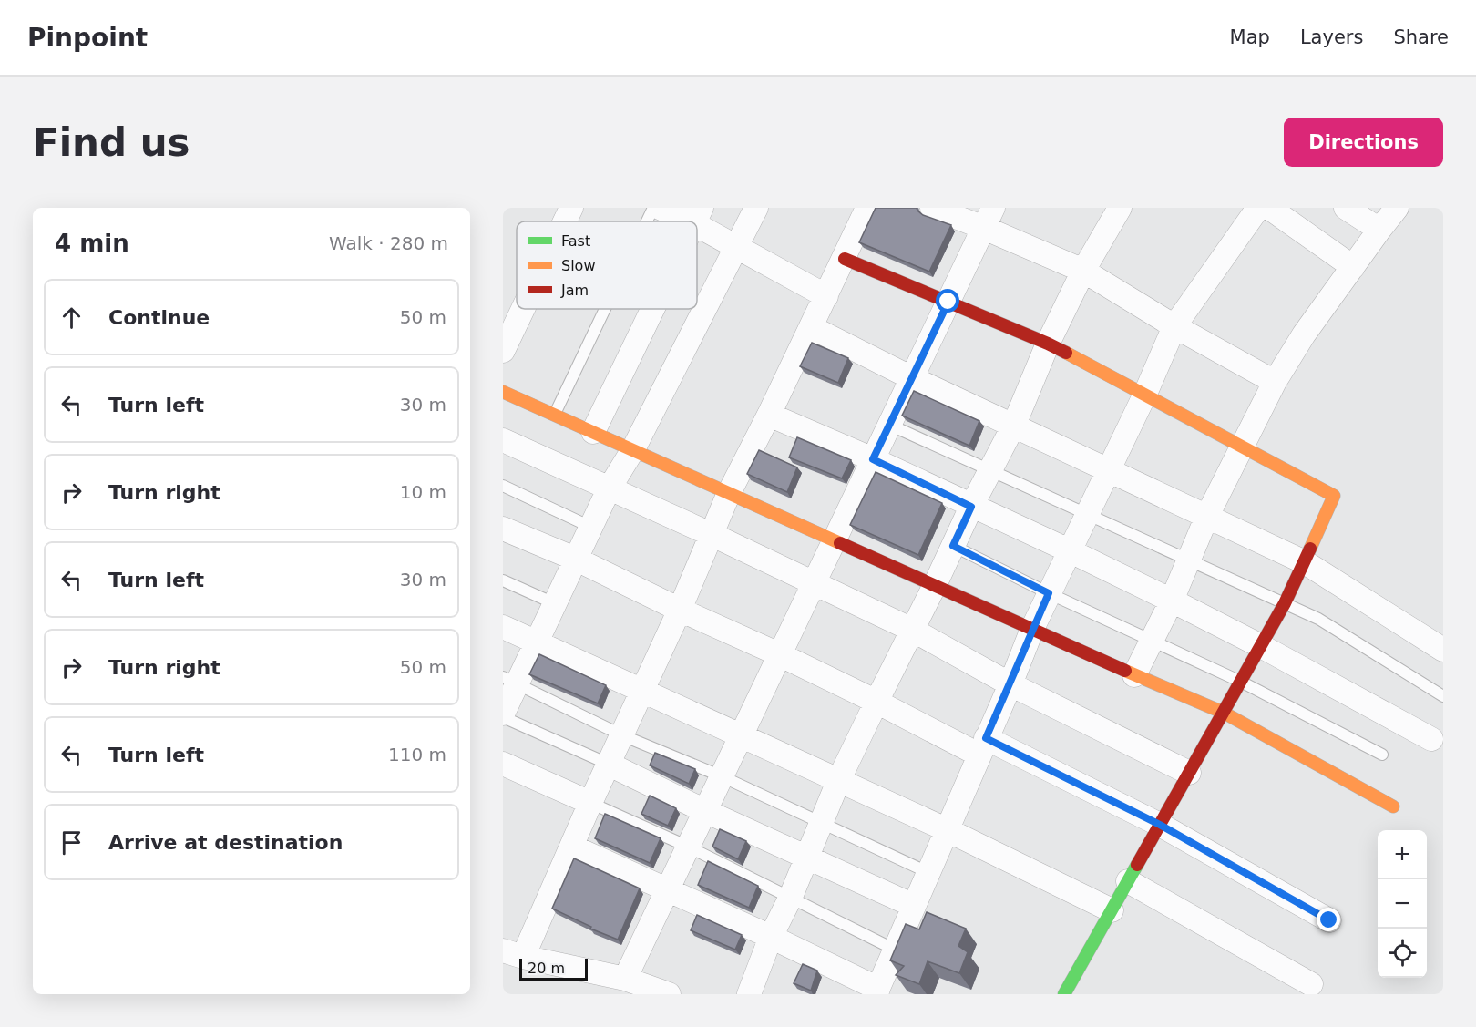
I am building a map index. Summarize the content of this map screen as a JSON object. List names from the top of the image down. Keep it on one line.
{"legend":["Fast","Slow","Jam"],"scale_bar":"20 m","page":{"header":"Pinpoint","nav":["Map","Layers","Share"],"buttons":"Directions","title":"Find us","heading":["4 min","Walk · 280 m"],"list":[["Continue","50 m"],["Turn left","30 m"],["Turn right","10 m"],["Turn left","30 m"],["Turn right","50 m"],["Turn left","110 m"],"Arrive at destination"],"map_buttons":["+","−"],"scale":"20 m"}}
